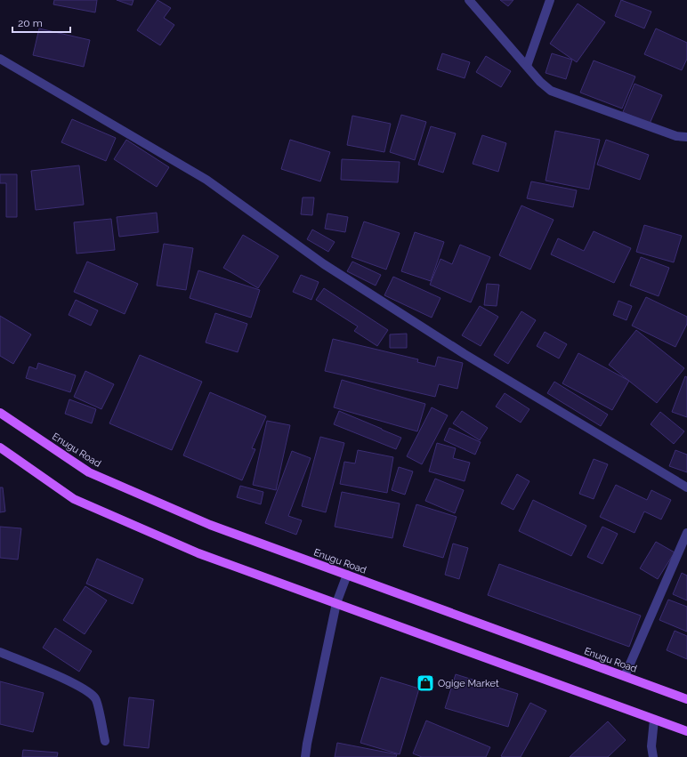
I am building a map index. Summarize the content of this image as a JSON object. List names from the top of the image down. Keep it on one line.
{"streets":{"main road":["Enugu Road"]},"places":{"shop":["Ogige Market"]},"scale_bar":"20 m"}
